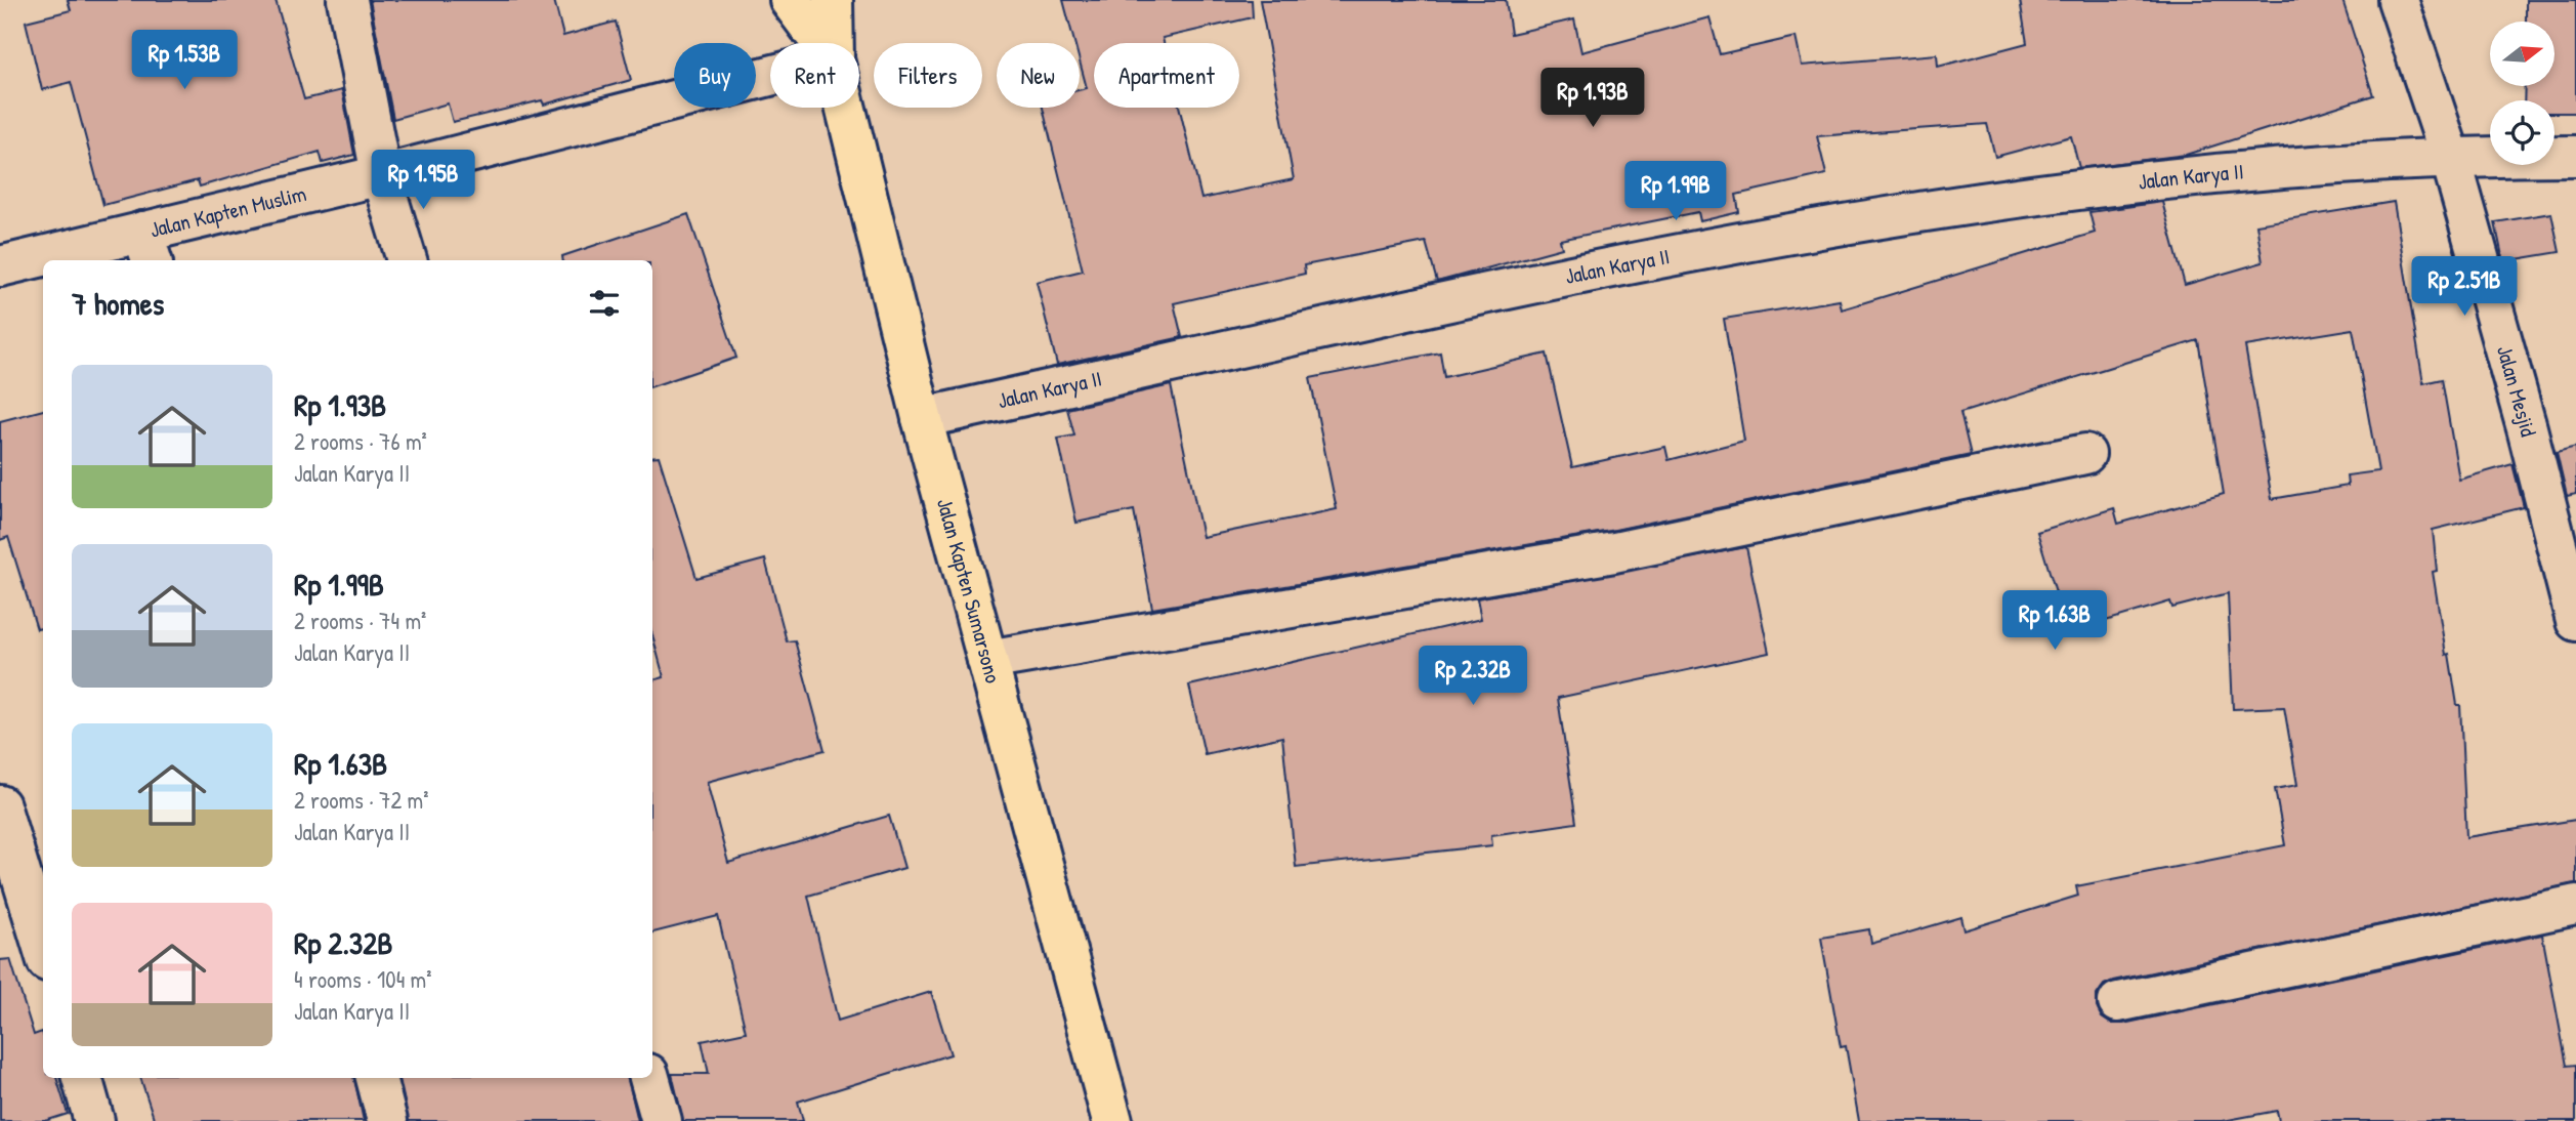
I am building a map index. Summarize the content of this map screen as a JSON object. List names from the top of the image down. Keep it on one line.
{"streets":{"highway":["Jalan Kapten Sumarsono"],"street":["Jalan Karya II","Jalan Kapten Muslim","Jalan Mesjid"]},"crossings":[["Jalan Karya II","Jalan Mesjid"],["Jalan Karya II","Jalan Kapten Sumarsono"]],"north":"right","page":{"price":["Rp 1.53B","Rp 1.93B","Rp 1.95B","Rp 1.99B","Rp 2.51B","Rp 1.63B","Rp 2.32B"],"chip":["Buy","Rent","Filters","New","Apartment"],"heading":"7 homes","list":[{"name":"Rp 1.93B","note":"2 rooms · 76 m² · Jalan Karya II"},{"name":"Rp 1.99B","note":"2 rooms · 74 m² · Jalan Karya II"},{"name":"Rp 1.63B","note":"2 rooms · 72 m² · Jalan Karya II"},{"name":"Rp 2.32B","note":"4 rooms · 104 m² · Jalan Karya II"}]}}
